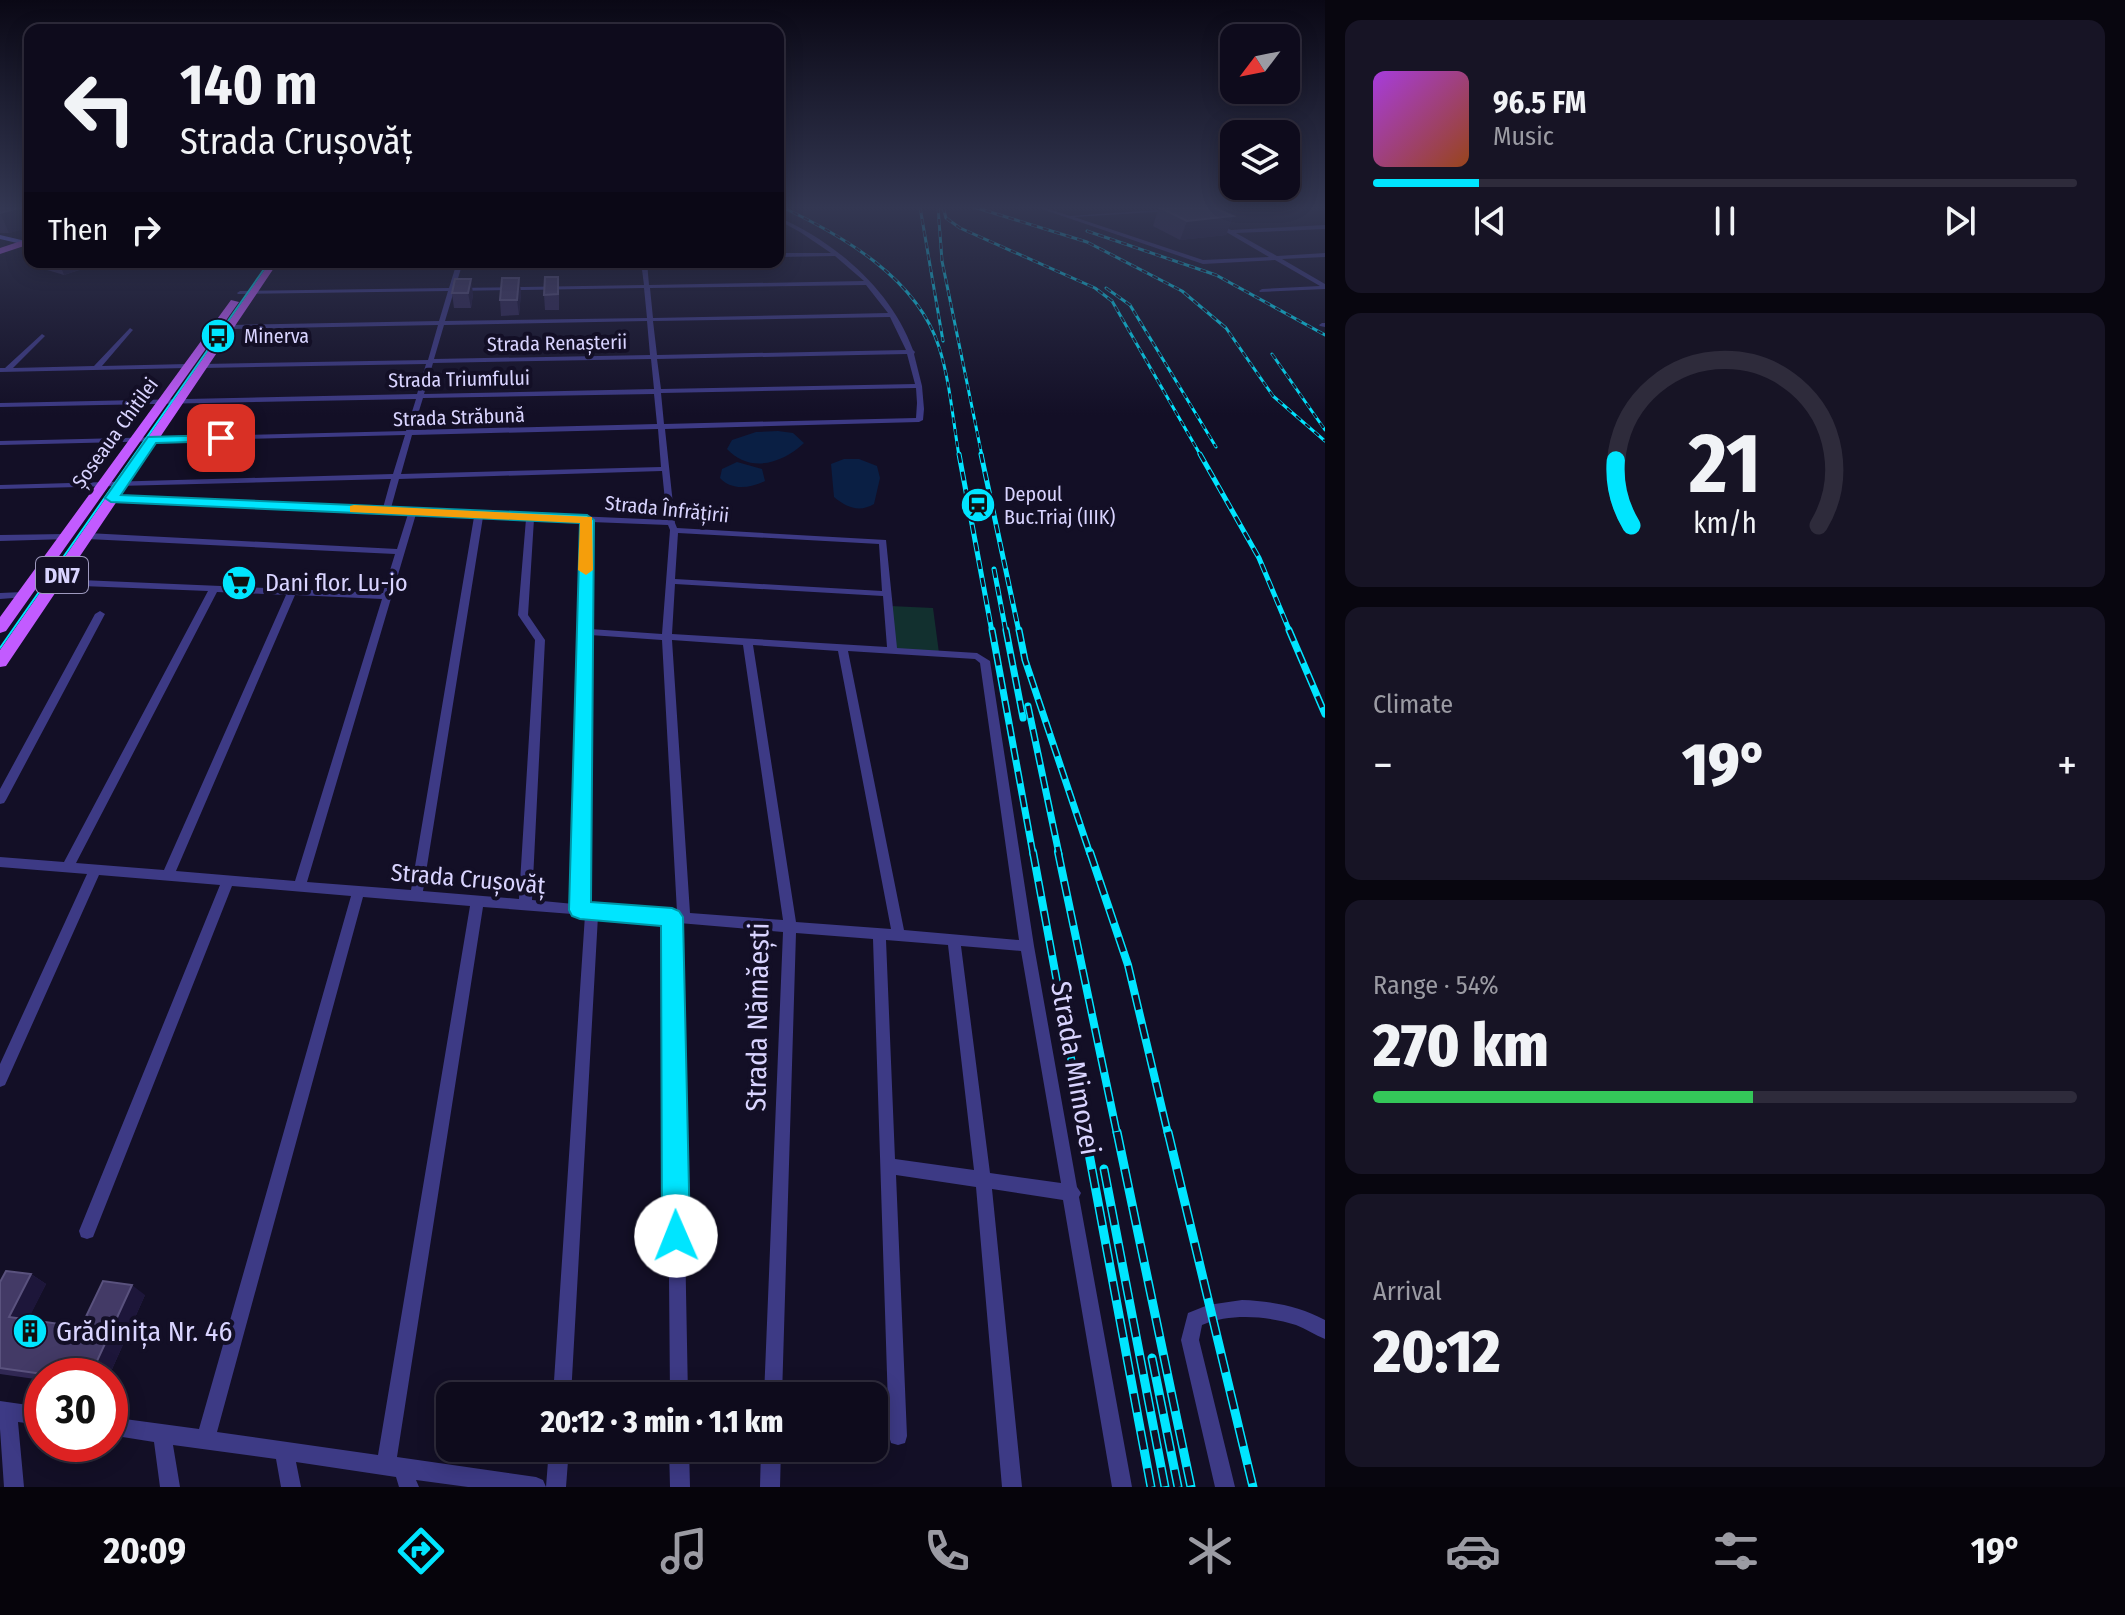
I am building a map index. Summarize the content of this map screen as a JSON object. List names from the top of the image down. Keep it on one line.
{"streets":{"main road":["Șoseaua Chitilei","DN7"],"street":["Strada Renașterii","Strada Triumfului","Strada Străbună","Strada Înfrățirii","Strada Crușovăț","Strada Nămăești","Strada Mimozei"]},"crossings":[["Strada Renașterii","Șoseaua Chitilei"],["Strada Triumfului","Strada Străbună"],["Strada Triumfului","Șoseaua Chitilei"],["Strada Străbună","Șoseaua Chitilei"],["Șoseaua Chitilei","Strada Înfrățirii"],["Strada Crușovăț","Strada Nămăești"],["Strada Crușovăț","Strada Mimozei"]],"places":{"bus stop":["Minerva"],"station":["Depoul Buc.Triaj (IIIK)"],"supermarket":["Dani flor. Lu-jo"],"building":["Grădinița Nr. 46"]},"north":"bottom left","page":{"turn":["140 m","Strada Crușovăț"],"song":["96.5 FM","Music"],"then":"Then","tile":["Climate",["Range · 54%","270 km"],["Arrival","20:12"]],"heat":["−","19°","+"],"limit":"30","trip":"20:12 · 3 min · 1.1 km","tabs":["20:09","19°"],"gauge":["21","km/h"]}}
